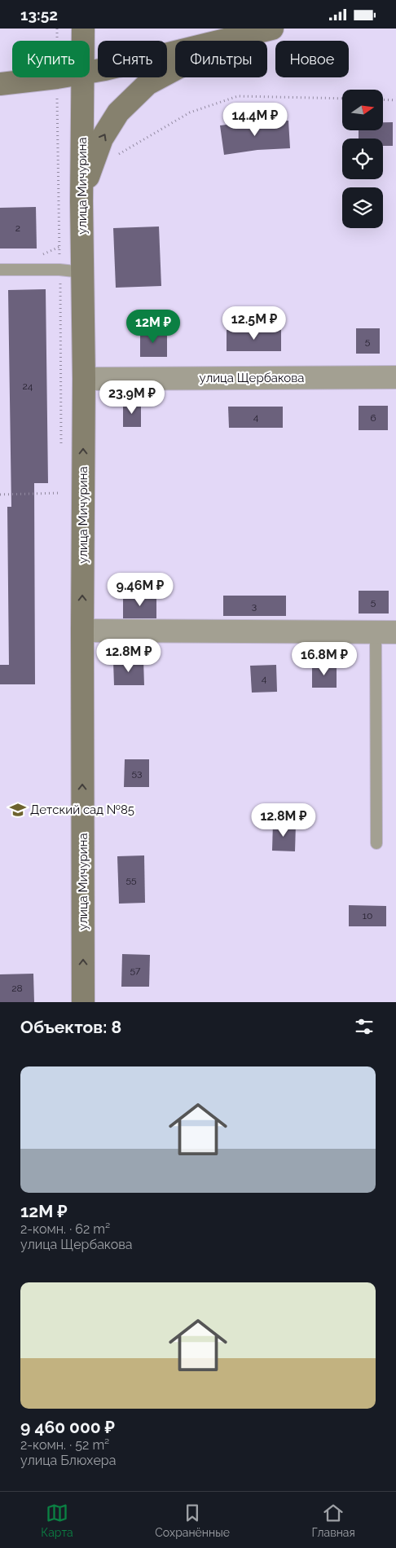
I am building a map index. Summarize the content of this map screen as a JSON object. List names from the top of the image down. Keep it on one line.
{"streets":{"street":["улица Мичурина","улица Щербакова"]},"crossings":[["улица Мичурина","улица Щербакова"]],"one_way":["улица Мичурина"],"places":{"school or university":["Детский сад №85"]},"house_numbers":["2","5","24","4","6","5","3","4","53","55","10","57","28"],"north":"right","page":{"status":"13:52","chip":["Купить","Снять","Фильтры","Новое"],"price":["14.4M ₽","12.5M ₽","12M ₽","23.9M ₽","9.46M ₽","12.8M ₽","16.8M ₽","12.8M ₽"],"heading":"Объектов: 8","list":[{"name":"12M ₽","note":"2-комн. · 62 m² · улица Щербакова"},{"name":"9 460 000 ₽","note":"2-комн. · 52 m² · улица Блюхера"}],"tabs":["Карта","Сохранённые","Главная"]}}
